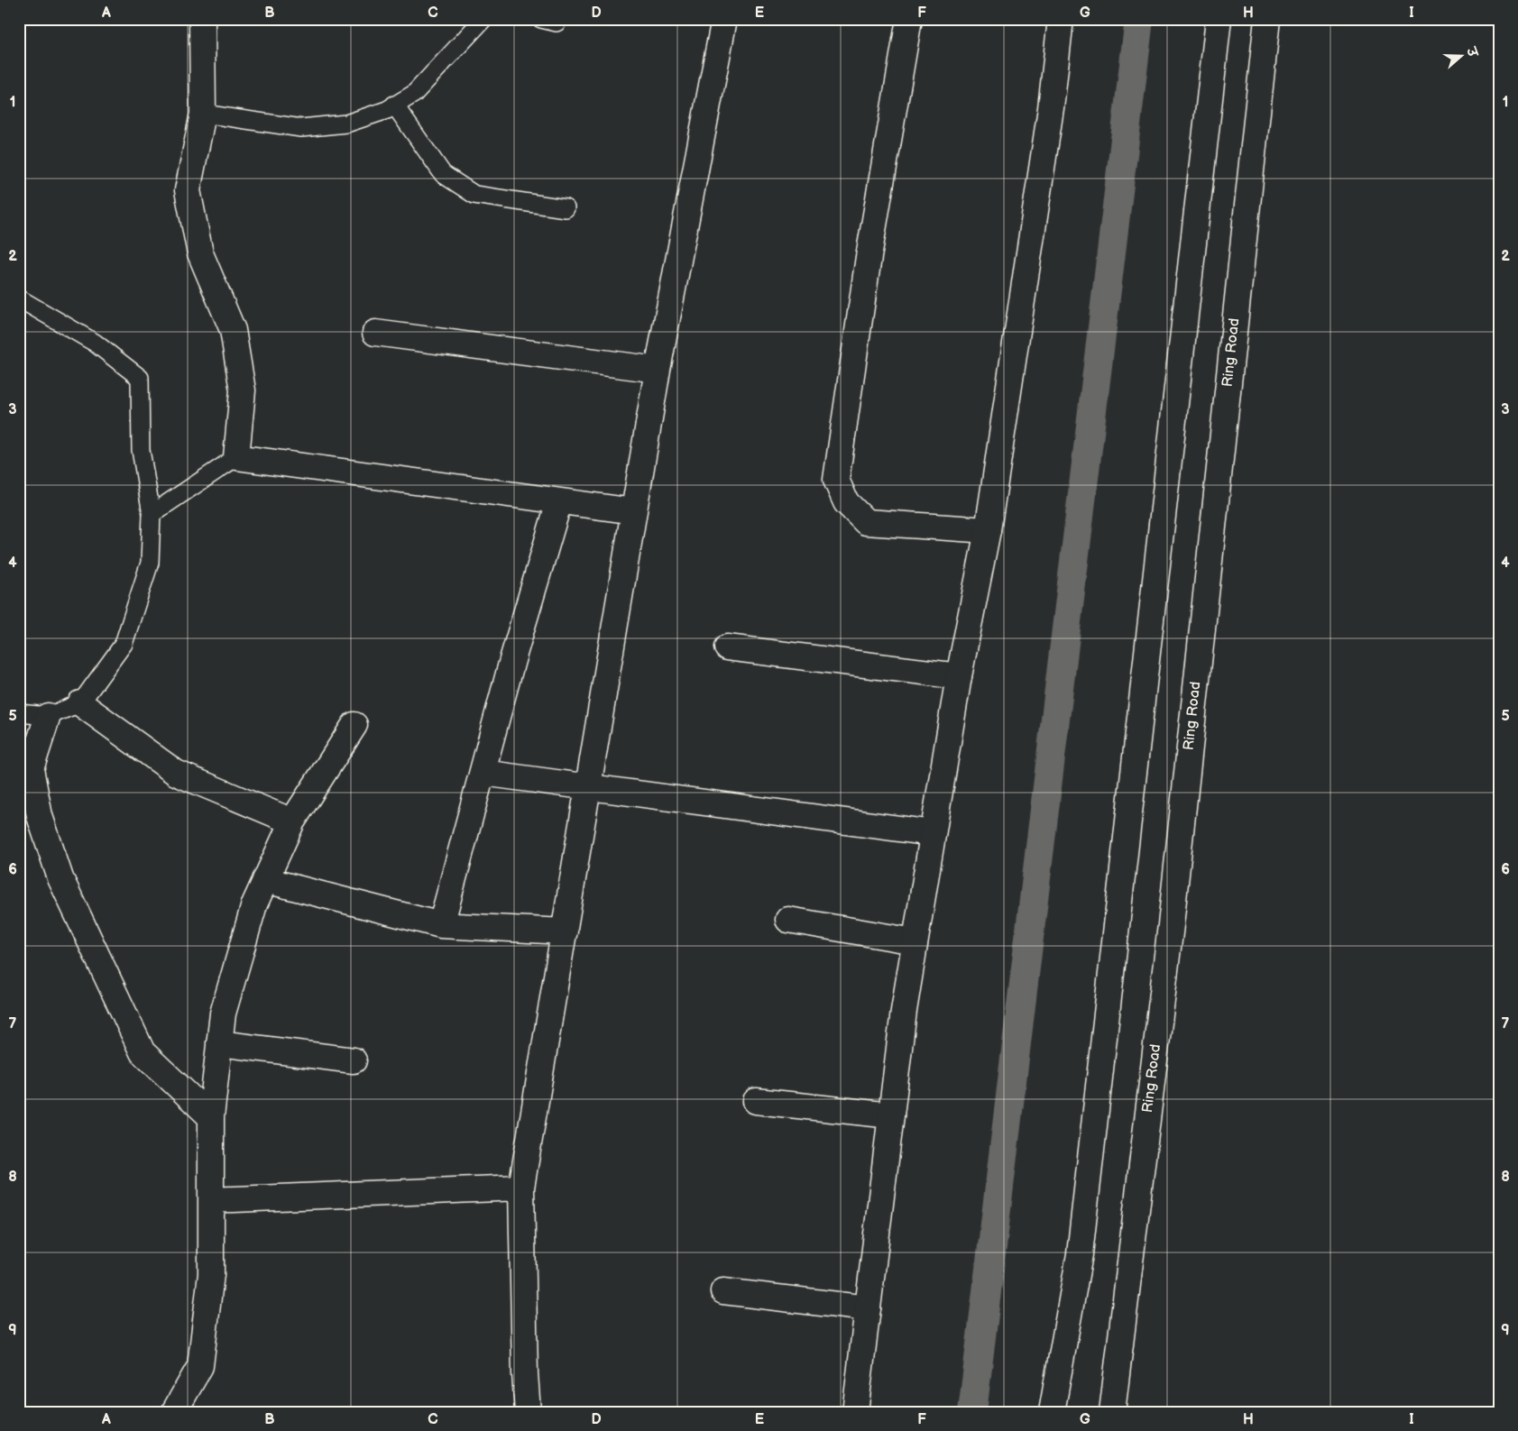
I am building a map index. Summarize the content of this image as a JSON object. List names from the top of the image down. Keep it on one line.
{"streets":{"street":["Ring Road"]},"north":"right","grid":{"columns":["A","B","C","D","E","F","G","H","I"],"rows":["1","2","3","4","5","6","7","8","9"]}}
